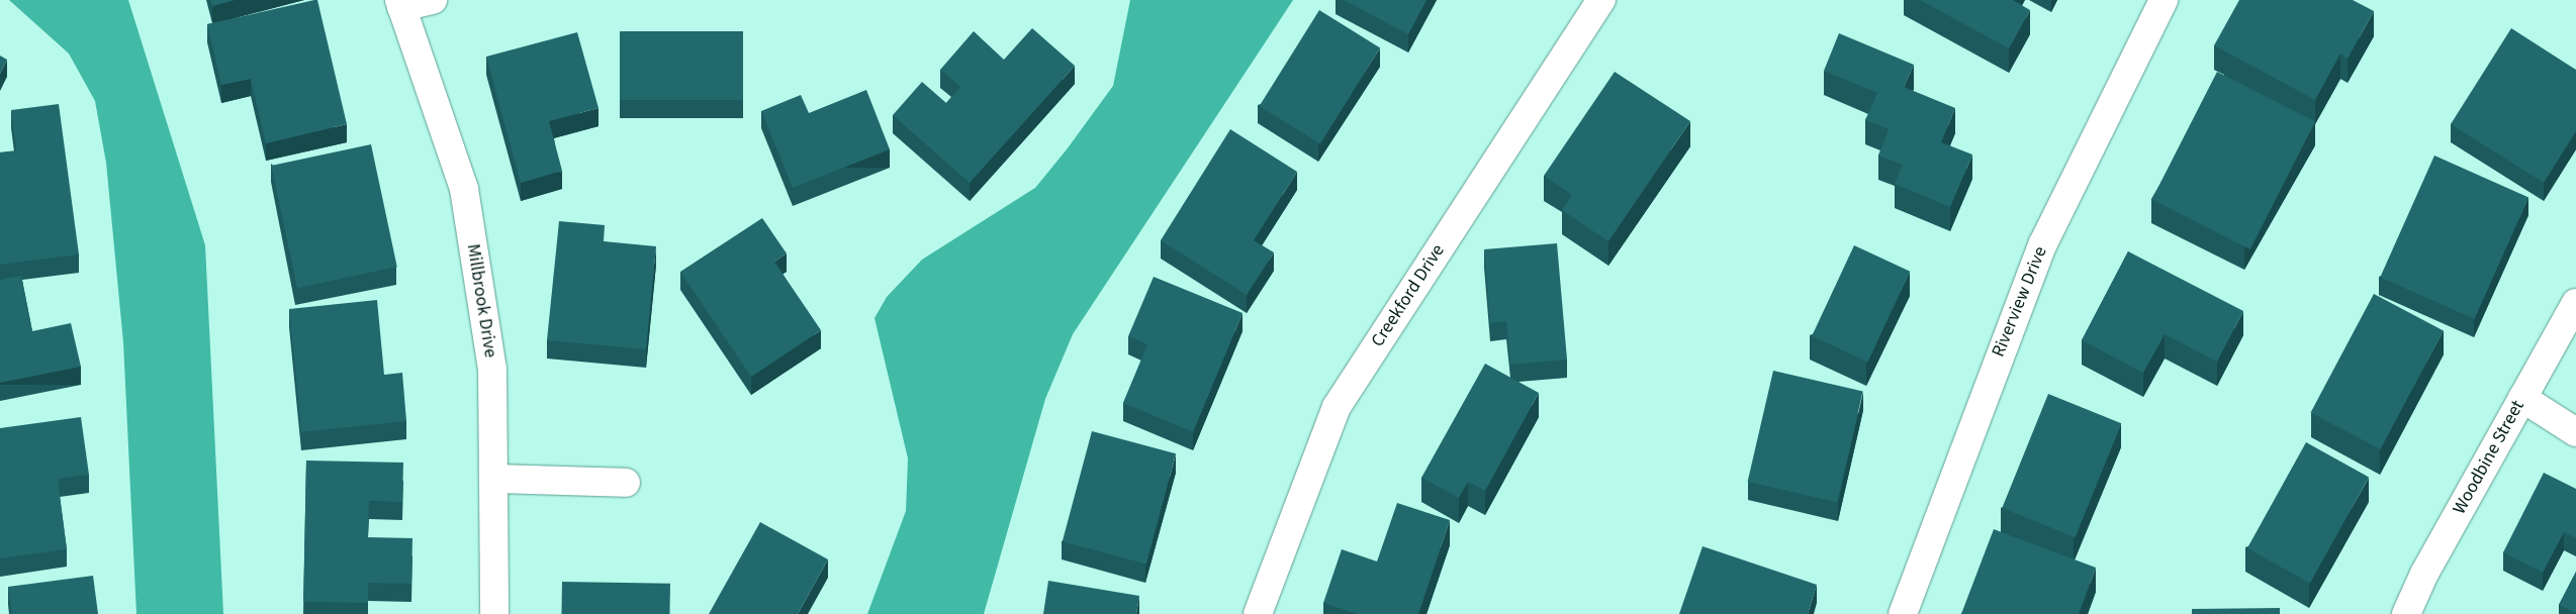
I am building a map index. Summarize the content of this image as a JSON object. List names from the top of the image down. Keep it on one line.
{"streets":{"street":["Creekford Drive","Millbrook Drive","Riverview Drive","Woodbine Street"]}}
